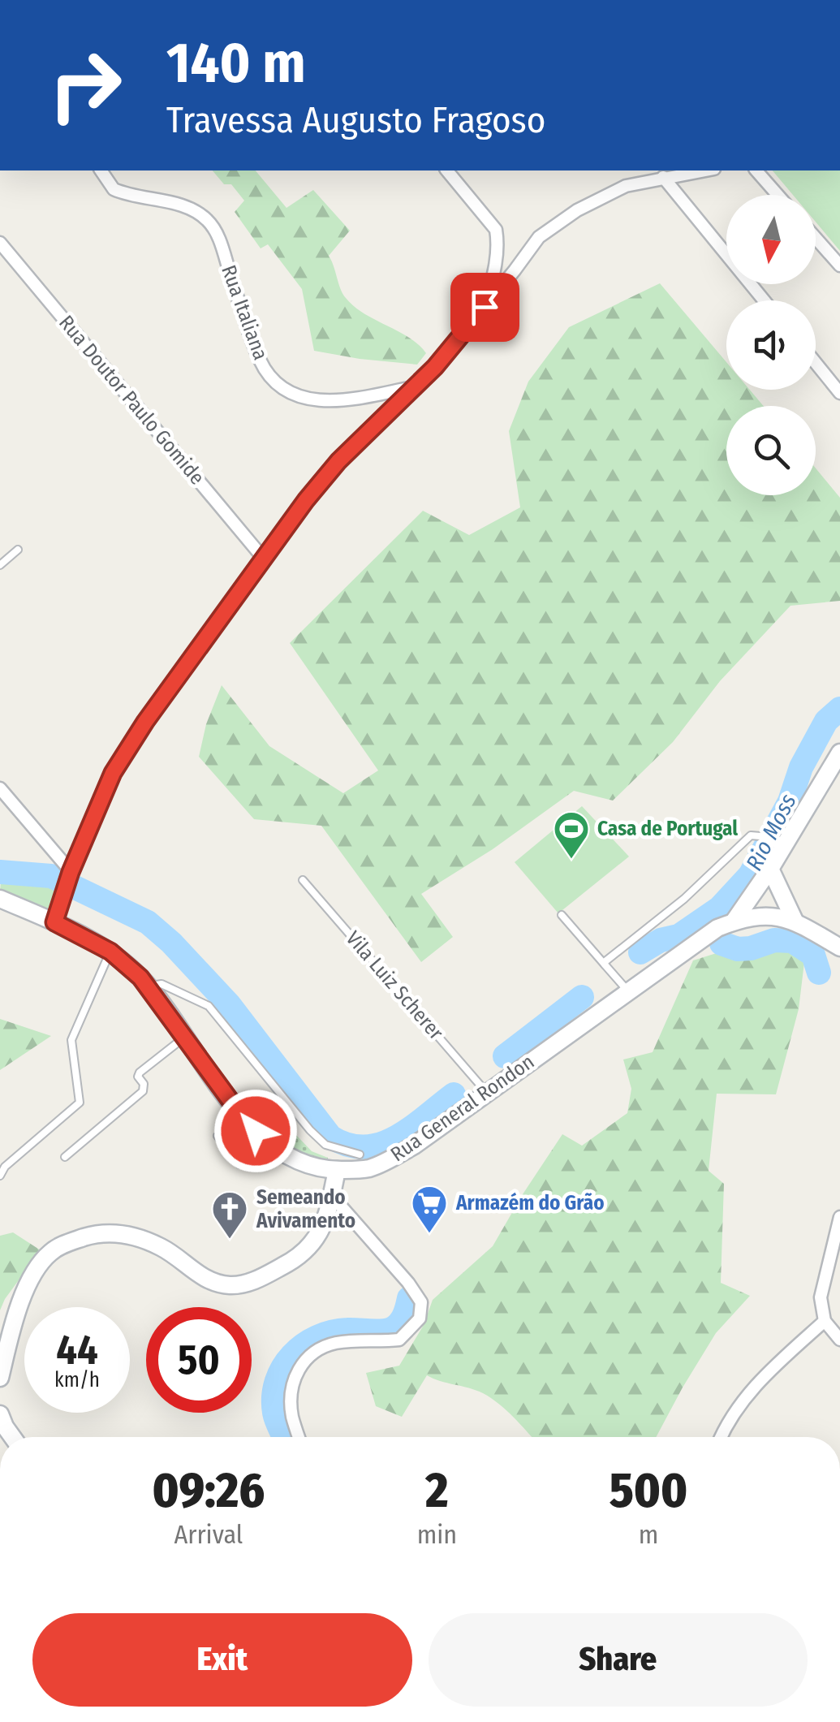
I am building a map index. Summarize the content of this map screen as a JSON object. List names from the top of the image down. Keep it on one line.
{"streets":{"main road":["Rua General Rondon"],"street":["Rua Italiana","Rua Doutor Paulo Gomide"],"lane":["Vila Luiz Scherer"]},"crossings":[["Vila Luiz Scherer","Rua General Rondon"]],"water":["Rio Moss"],"places":{"sports":["Casa de Portugal"],"supermarket":["Armazém do Grão"],"church":["Semeando Avivamento"]},"north":"bottom","page":{"turn":["140 m","Travessa Augusto Fragoso"],"speed":"44 km/h","limit":"50","eta":["09:26","Arrival","2","min","500","m"],"buttons":["Exit","Share"]}}
